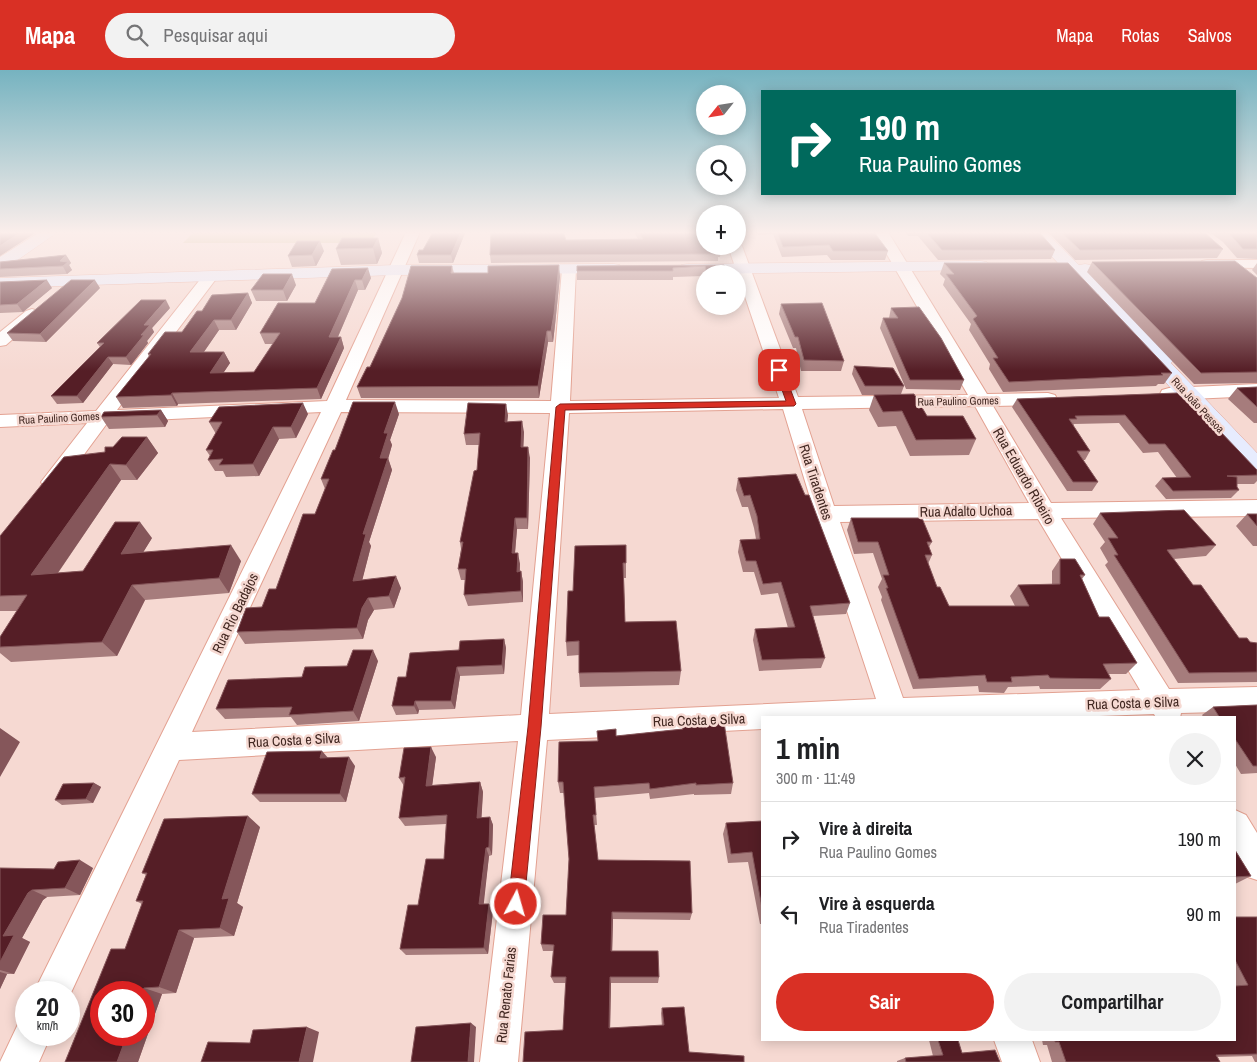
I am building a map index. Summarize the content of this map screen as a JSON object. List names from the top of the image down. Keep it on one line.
{"streets":{"street":["Rua Paulino Gomes","Rua João Pessoa","Rua Eduardo Ribeiro","Rua Tiradentes","Rua Adalto Uchoa","Rua Rio Badajos","Rua Costa e Silva","Rua Renato Farias"]},"crossings":[["Rua Paulino Gomes","Rua Eduardo Ribeiro"],["Rua Paulino Gomes","Rua Tiradentes"],["Rua Paulino Gomes","Rua Rio Badajos"],["Rua Paulino Gomes","Rua Renato Farias"],["Rua Eduardo Ribeiro","Rua Adalto Uchoa"],["Rua Eduardo Ribeiro","Rua Costa e Silva"],["Rua Tiradentes","Rua Adalto Uchoa"],["Rua Tiradentes","Rua Costa e Silva"],["Rua Rio Badajos","Rua Costa e Silva"],["Rua Costa e Silva","Rua Renato Farias"]],"north":"bottom left","page":{"header":"Mapa","search":"Pesquisar aqui","nav":["Mapa","Rotas","Salvos"],"map_buttons":["+","−"],"turn":["190 m","Rua Paulino Gomes"],"heading":["1 min","300 m · 11:49"],"list":[{"name":"Vire à direita","note":"Rua Paulino Gomes","value":"190 m"},{"name":"Vire à esquerda","note":"Rua Tiradentes","value":"90 m"}],"buttons":["Sair","Compartilhar"],"speed":"20 km/h","limit":"30"}}
